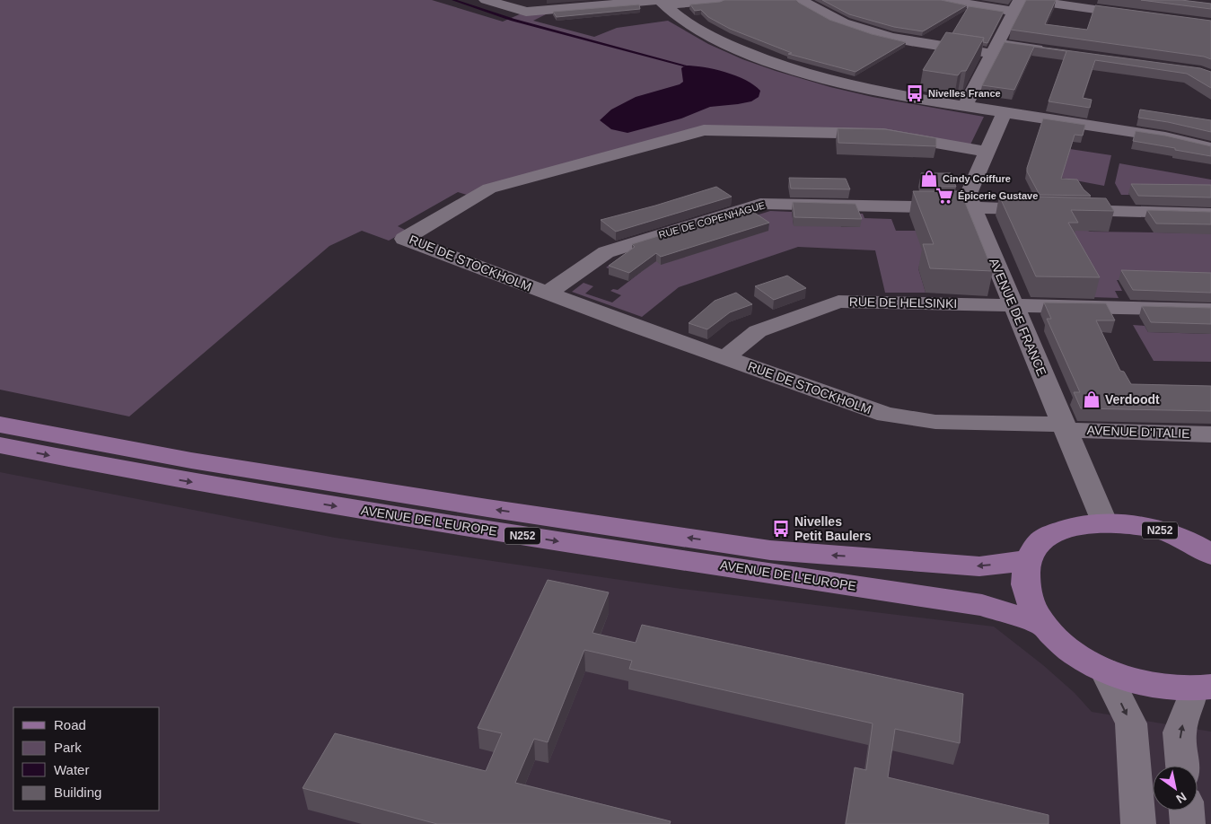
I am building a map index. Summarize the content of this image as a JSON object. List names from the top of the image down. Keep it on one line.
{"streets":{"main road":["AVENUE DE L'EUROPE","N252"],"street":["RUE DE COPENHAGUE","RUE DE STOCKHOLM","RUE DE HELSINKI","AVENUE DE FRANCE","AVENUE D'ITALIE"]},"crossings":[["RUE DE COPENHAGUE","RUE DE STOCKHOLM"],["RUE DE COPENHAGUE","AVENUE DE FRANCE"],["RUE DE STOCKHOLM","RUE DE HELSINKI"],["RUE DE STOCKHOLM","AVENUE DE FRANCE"],["RUE DE STOCKHOLM","AVENUE D'ITALIE"],["RUE DE HELSINKI","AVENUE DE FRANCE"],["AVENUE DE FRANCE","AVENUE D'ITALIE"],["AVENUE DE FRANCE","N252"],["AVENUE DE L'EUROPE","N252"]],"places":{"bus stop":["Nivelles France","Nivelles Petit Baulers"],"shop":["Cindy Coiffure","Verdoodt"],"supermarket":["Épicerie Gustave"]},"legend":["Road","Park","Water","Building"],"north":"bottom right"}
